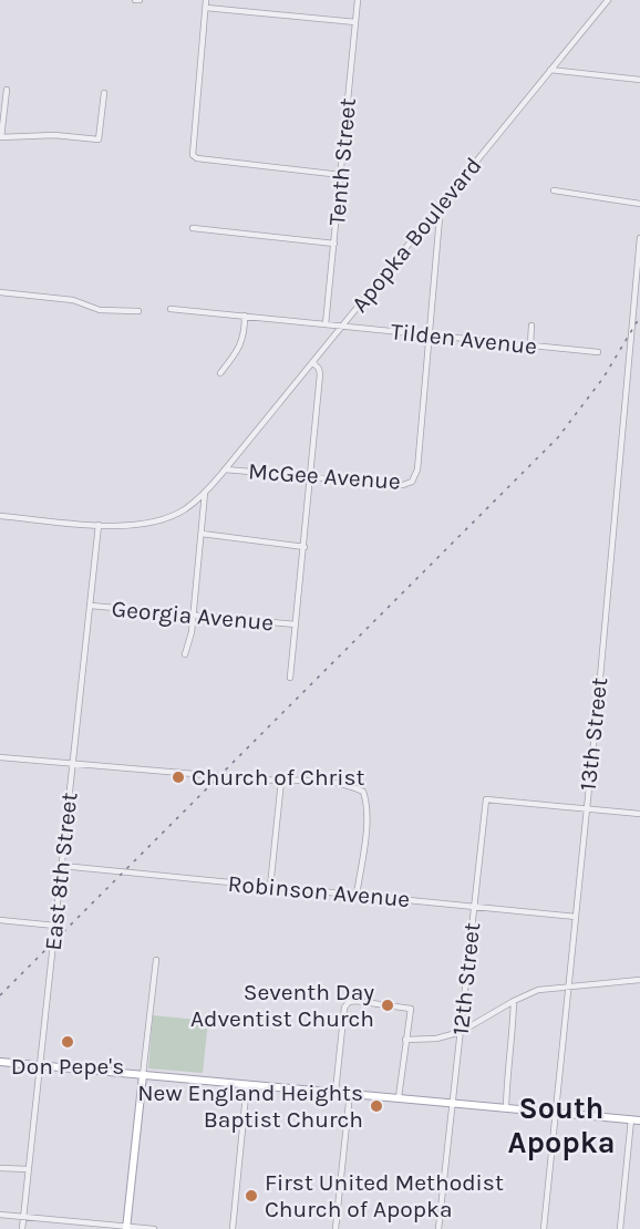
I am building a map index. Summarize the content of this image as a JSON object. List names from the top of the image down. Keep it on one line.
{"streets":{"street":["Tenth Street","Apopka Boulevard","Tilden Avenue","McGee Avenue","Georgia Avenue","13th Street","East 8th Street","Robinson Avenue","12th Street"]},"crossings":[["Tenth Street","Tilden Avenue"],["Apopka Boulevard","Tilden Avenue"],["Apopka Boulevard","McGee Avenue"],["Apopka Boulevard","East 8th Street"],["Tilden Avenue","McGee Avenue"],["Georgia Avenue","East 8th Street"],["13th Street","Robinson Avenue"],["13th Street","12th Street"],["East 8th Street","Robinson Avenue"],["Robinson Avenue","12th Street"]],"districts":["South Apopka"],"places":["Church of Christ","Seventh Day Adventist Church","Don Pepe's","New England Heights Baptist Church","First United Methodist Church of Apopka"]}
